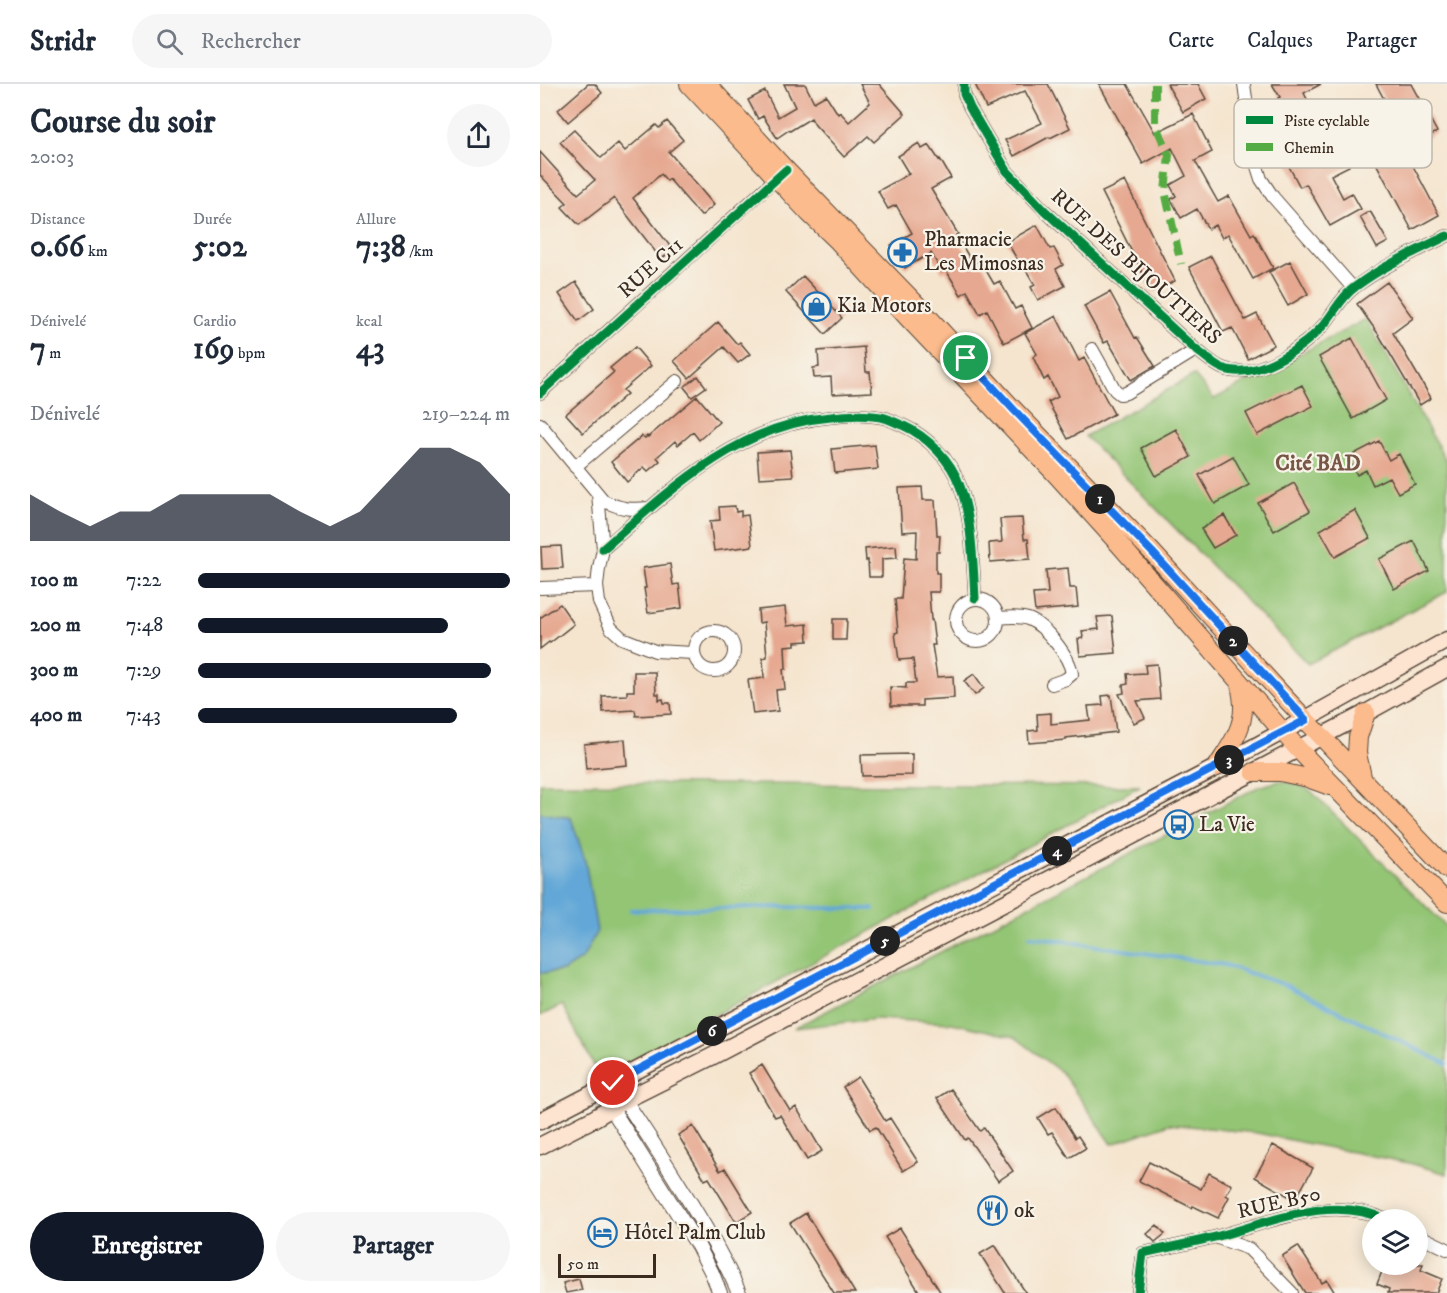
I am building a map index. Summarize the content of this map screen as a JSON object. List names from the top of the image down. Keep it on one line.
{"streets":{"street":["RUE DES BIJOUTIERS","RUE C11","RUE B50"]},"districts":["Cité BAD"],"places":{"pharmacy":["Pharmacie Les Mimosnas"],"shop":["Kia Motors"],"bus stop":["La Vie"],"restaurant":["ok"],"hotel":["Hôtel Palm Club"]},"legend":["Piste cyclable","Chemin"],"scale_bar":"50 m","page":{"header":"Stridr","search":"Rechercher","nav":["Carte","Calques","Partager"],"heading":["Course du soir","20:03"],"stats":[["Distance","0.66 km"],["Durée","5:02"],["Allure","7:38 /km"],["Dénivelé","7 m"],["Cardio","169 bpm"],["kcal","43"]],"chart":["Dénivelé","219–224 m"],"pins":["1","2","3","4","5","6"],"list":[{"name":"100 m","note":"7:22"},{"name":"200 m","note":"7:48"},{"name":"300 m","note":"7:29"},{"name":"400 m","note":"7:43"}],"buttons":["Enregistrer","Partager"],"scale":"50 m"}}
